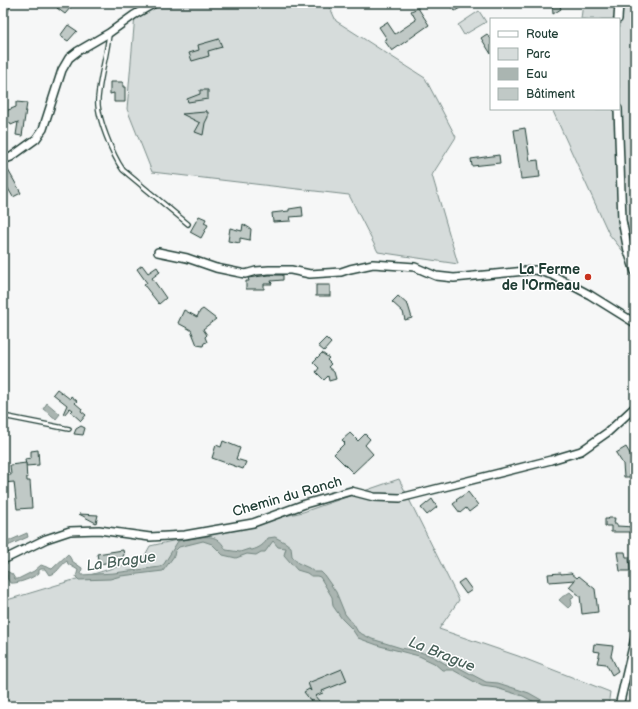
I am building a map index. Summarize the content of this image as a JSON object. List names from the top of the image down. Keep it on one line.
{"streets":{"street":["Chemin du Ranch"]},"water":["La Brague"],"places":["La Ferme de l'Ormeau"],"legend":["Route","Parc","Eau","Bâtiment"]}
